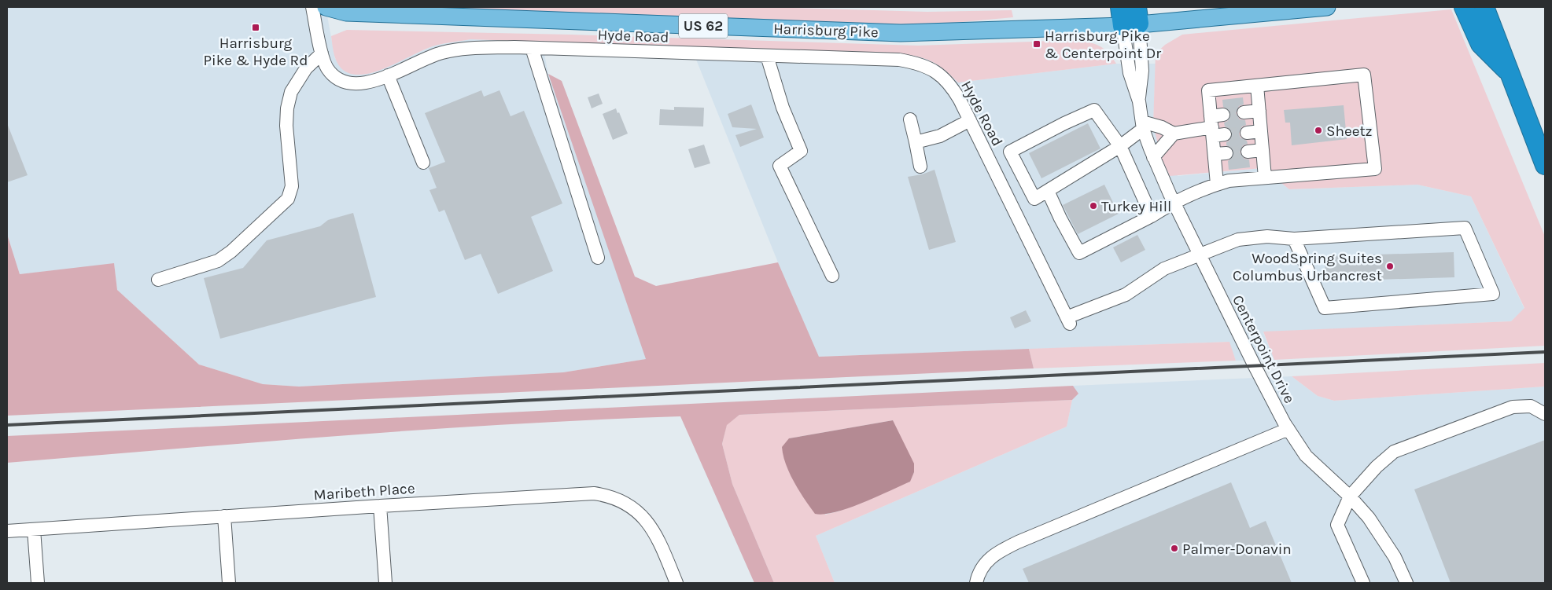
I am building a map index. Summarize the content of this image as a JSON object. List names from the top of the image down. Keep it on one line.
{"streets":{"main road":["US 62","Harrisburg Pike"],"street":["Hyde Road","Centerpoint Drive","Maribeth Place"]},"crossings":[["Harrisburg Pike","Centerpoint Drive"],["Hyde Road","Centerpoint Drive"]],"places":{"transit":["Harrisburg Pike & Hyde Rd","Harrisburg Pike & Centerpoint Dr"],"other":["Sheetz","Turkey Hill","WoodSpring Suites Columbus Urbancrest","Palmer-Donavin"]}}
